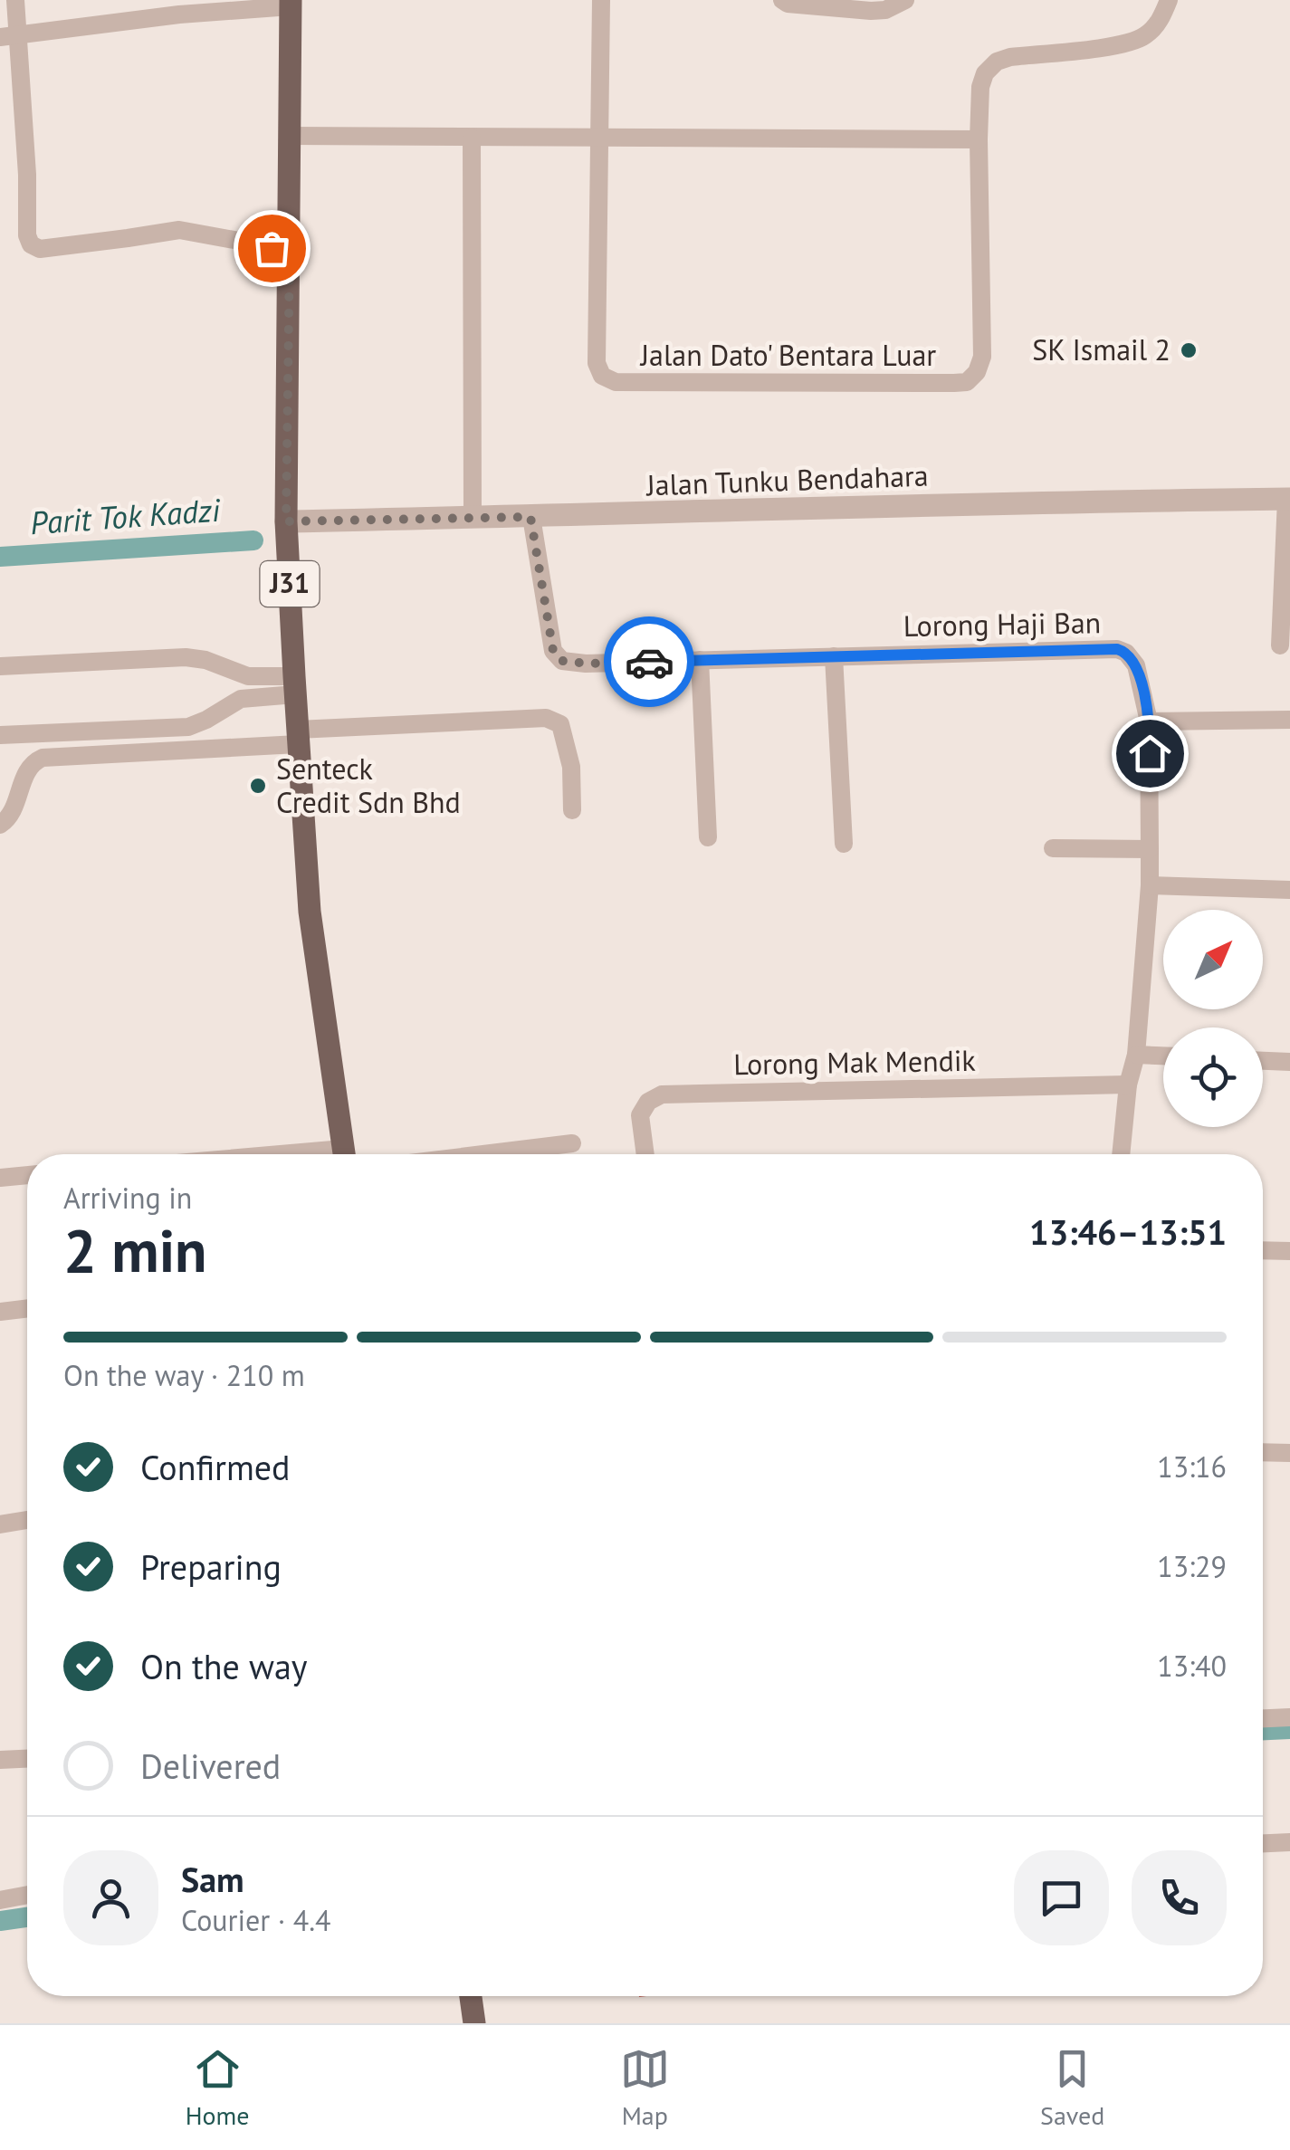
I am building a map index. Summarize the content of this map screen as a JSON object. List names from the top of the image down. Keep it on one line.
{"streets":{"main road":["J31"],"street":["Jalan Dato' Bentara Luar","Jalan Tunku Bendahara","Lorong Haji Ban","Lorong Mak Mendik"]},"crossings":[["Jalan Tunku Bendahara","J31"],["Jalan Tunku Bendahara","Lorong Haji Ban"],["Lorong Haji Ban","Lorong Mak Mendik"]],"water":["Parit Tok Kadzi"],"places":["SK Ismail 2","Senteck Credit Sdn Bhd"],"north":"top right","page":{"heading":["2 min","Arriving in","13:46–13:51"],"panel":["Sam","Courier · 4.4"],"bar":"On the way · 210 m","list":[["Confirmed","13:16"],["Preparing","13:29"],["On the way","13:40"],"Delivered"],"tabs":["Home","Map","Saved"]}}
